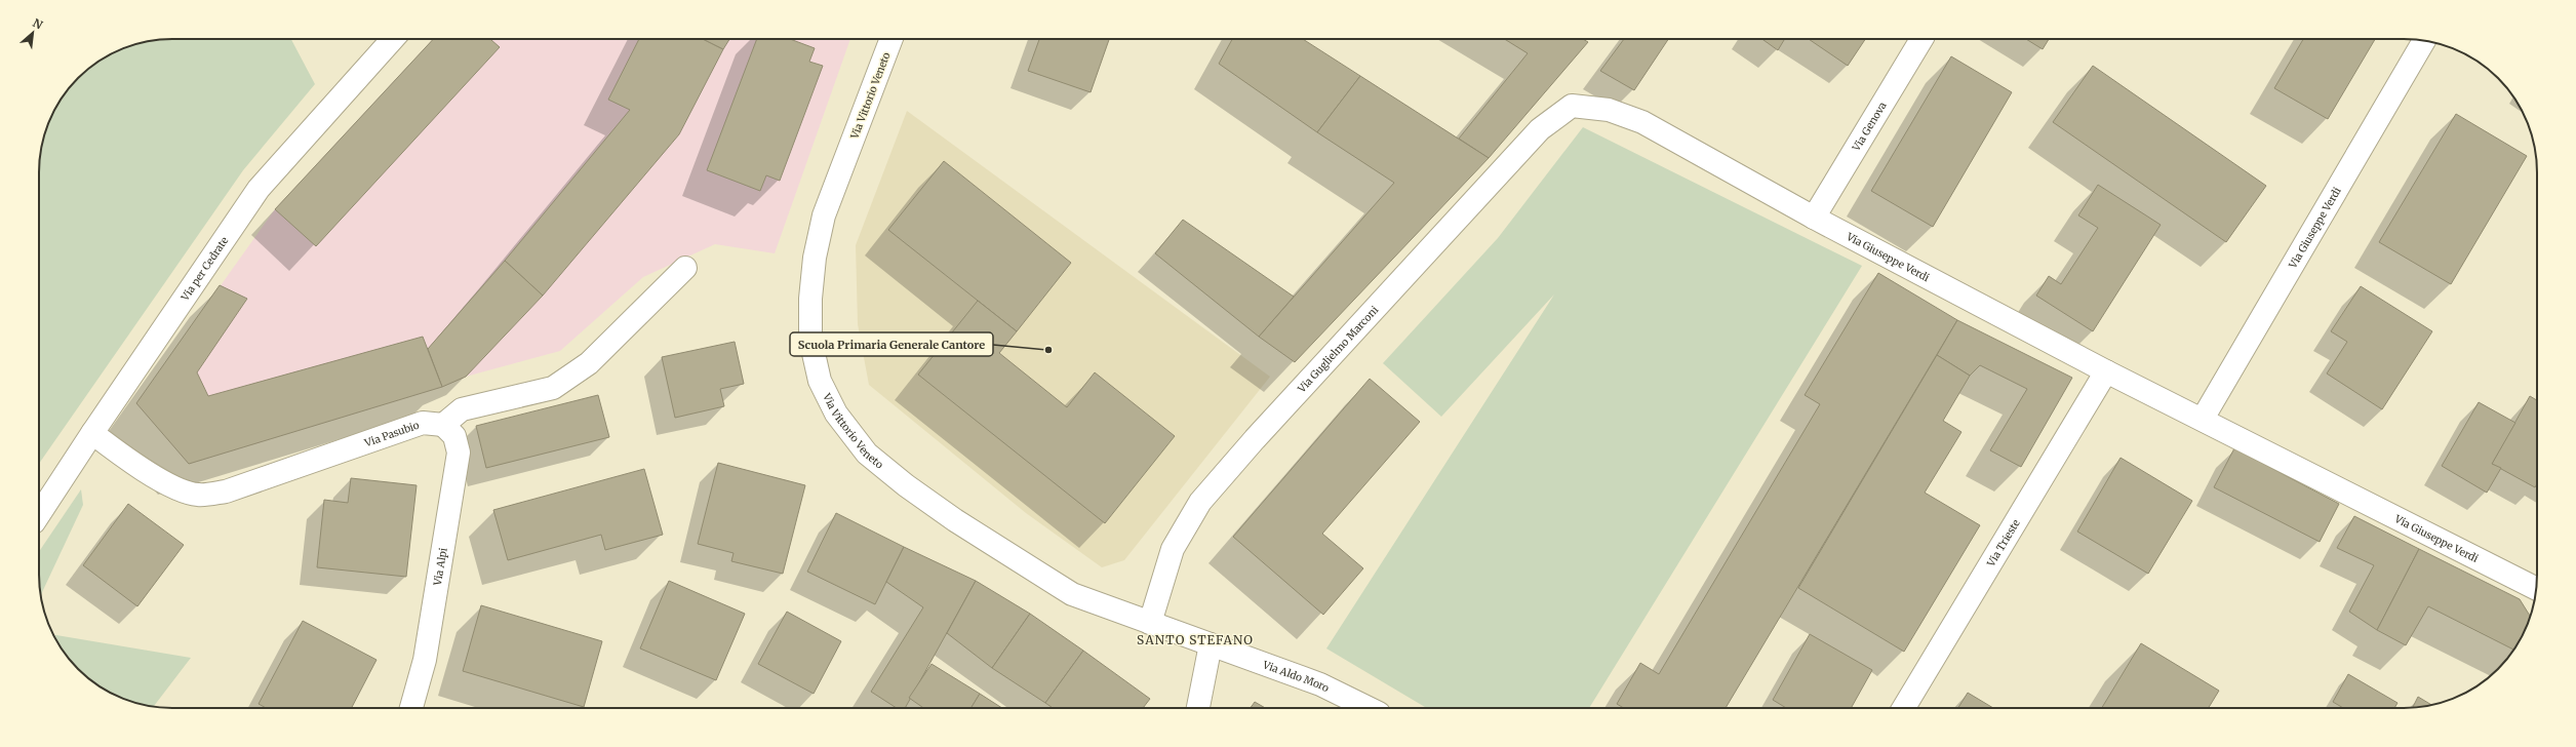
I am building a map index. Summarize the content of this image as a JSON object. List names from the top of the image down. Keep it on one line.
{"streets":{"street":["Via Vittorio Veneto","Via Genova","Via Giuseppe Verdi","Via per Cedrate","Via Guglielmo Marconi","Via Pasubio","Via Trieste","Via Alpi","Via Aldo Moro"]},"crossings":[["Via Vittorio Veneto","Via Guglielmo Marconi"],["Via Vittorio Veneto","Via Aldo Moro"],["Via Genova","Via Giuseppe Verdi"],["Via Giuseppe Verdi","Via Guglielmo Marconi"],["Via Giuseppe Verdi","Via Trieste"],["Via per Cedrate","Via Pasubio"],["Via Pasubio","Via Alpi"]],"districts":["SANTO STEFANO"],"places":["Scuola Primaria Generale Cantore"],"north":"top right"}
